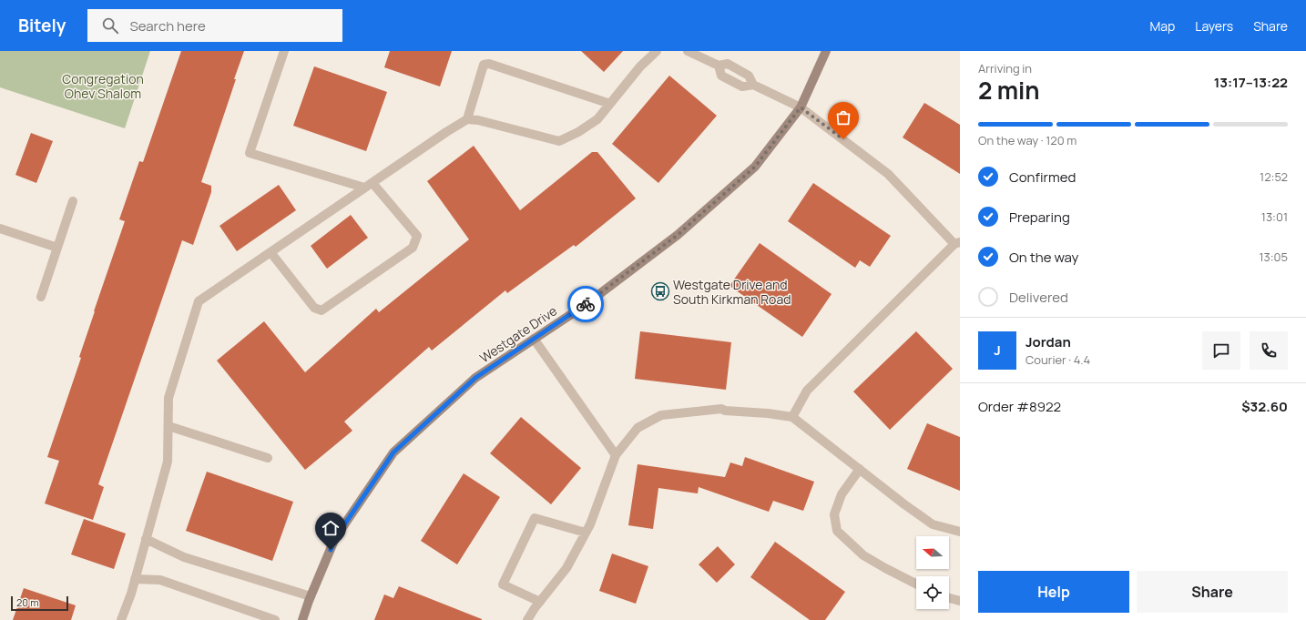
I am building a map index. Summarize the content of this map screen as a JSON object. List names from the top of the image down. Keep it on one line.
{"streets":{"street":["Westgate Drive"]},"parks":["Congregation Ohev Shalom"],"places":{"bus stop":["Westgate Drive and South Kirkman Road"]},"scale_bar":"20 m","north":"left","page":{"header":"Bitely","search":"Search here","nav":["Map","Layers","Share"],"heading":["2 min","Arriving in","13:17–13:22"],"panel":["Jordan","Courier · 4.4","Order #8922","$32.60"],"bar":"On the way · 120 m","list":[["Confirmed","12:52"],["Preparing","13:01"],["On the way","13:05"],"Delivered"],"round":"J","buttons":["Help","Share"],"scale":"20 m"}}
